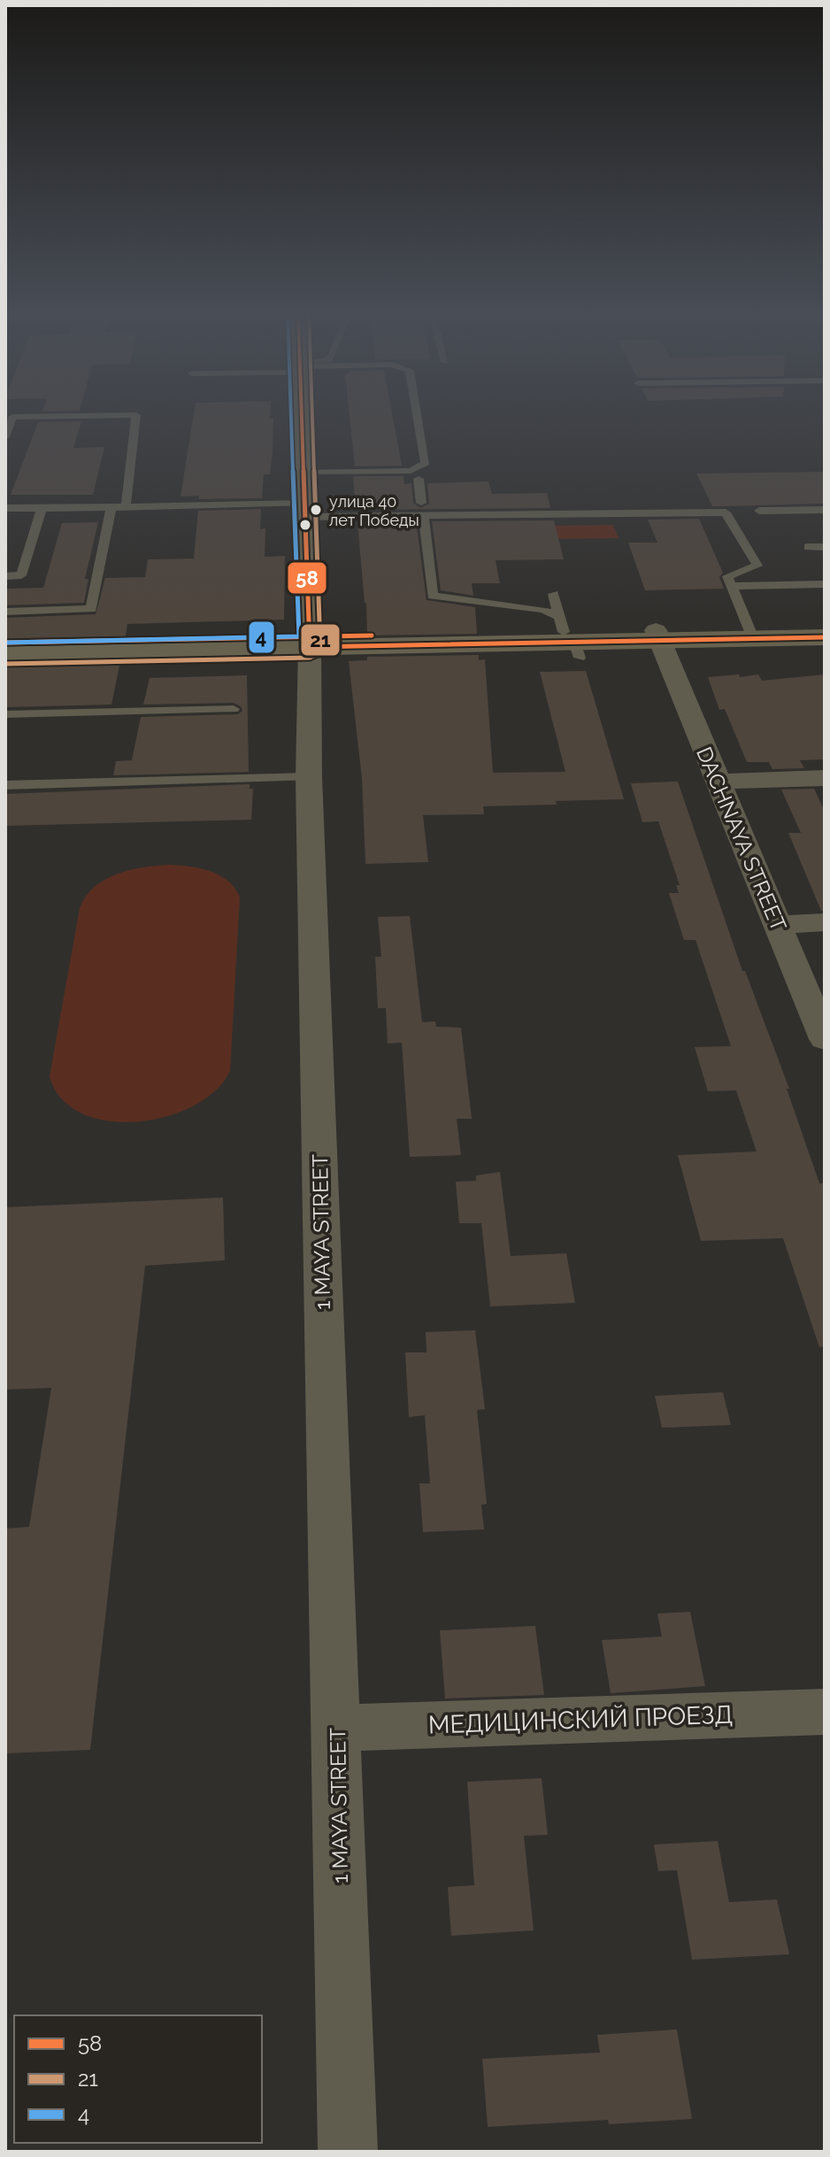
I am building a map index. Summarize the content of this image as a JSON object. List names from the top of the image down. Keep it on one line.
{"streets":{"main road":["1 MAYA STREET"],"street":["DACHNAYA STREET","МЕДИЦИНСКИЙ ПРОЕЗД"]},"crossings":[["1 MAYA STREET","МЕДИЦИНСКИЙ ПРОЕЗД"]],"places":["улица 40 лет Победы"],"lines":["transit line 58","transit line 21","transit line 4"],"legend":["58","21","4"]}
